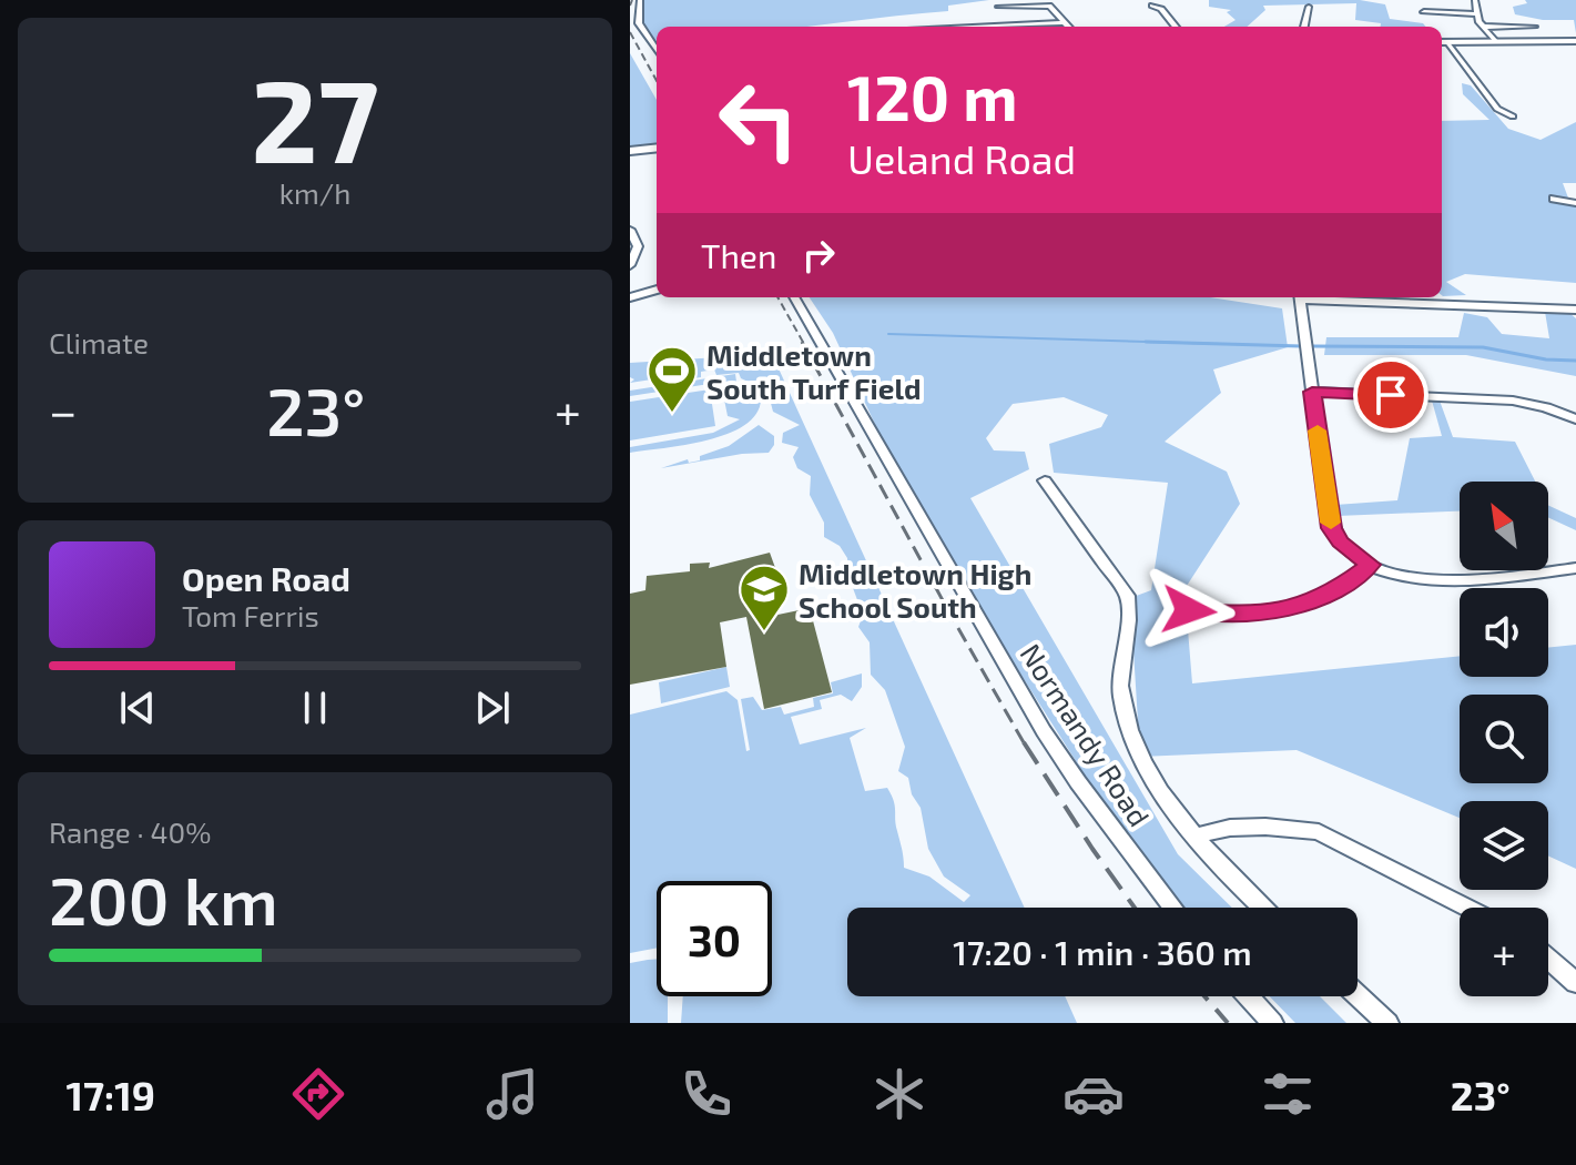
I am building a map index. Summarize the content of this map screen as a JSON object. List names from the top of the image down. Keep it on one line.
{"streets":{"street":["Normandy Road"]},"places":{"sports":["Middletown South Turf Field"],"school or university":["Middletown High School South"]},"north":"top left","page":{"tile":[["27","km/h"],"Climate",["Range · 40%","200 km"]],"turn":["120 m","Ueland Road"],"then":"Then","heat":["−","23°","+"],"map_buttons":"+","song":["Open Road","Tom Ferris"],"limit":"30","trip":"17:20 · 1 min · 360 m","tabs":["17:19","23°"]}}
